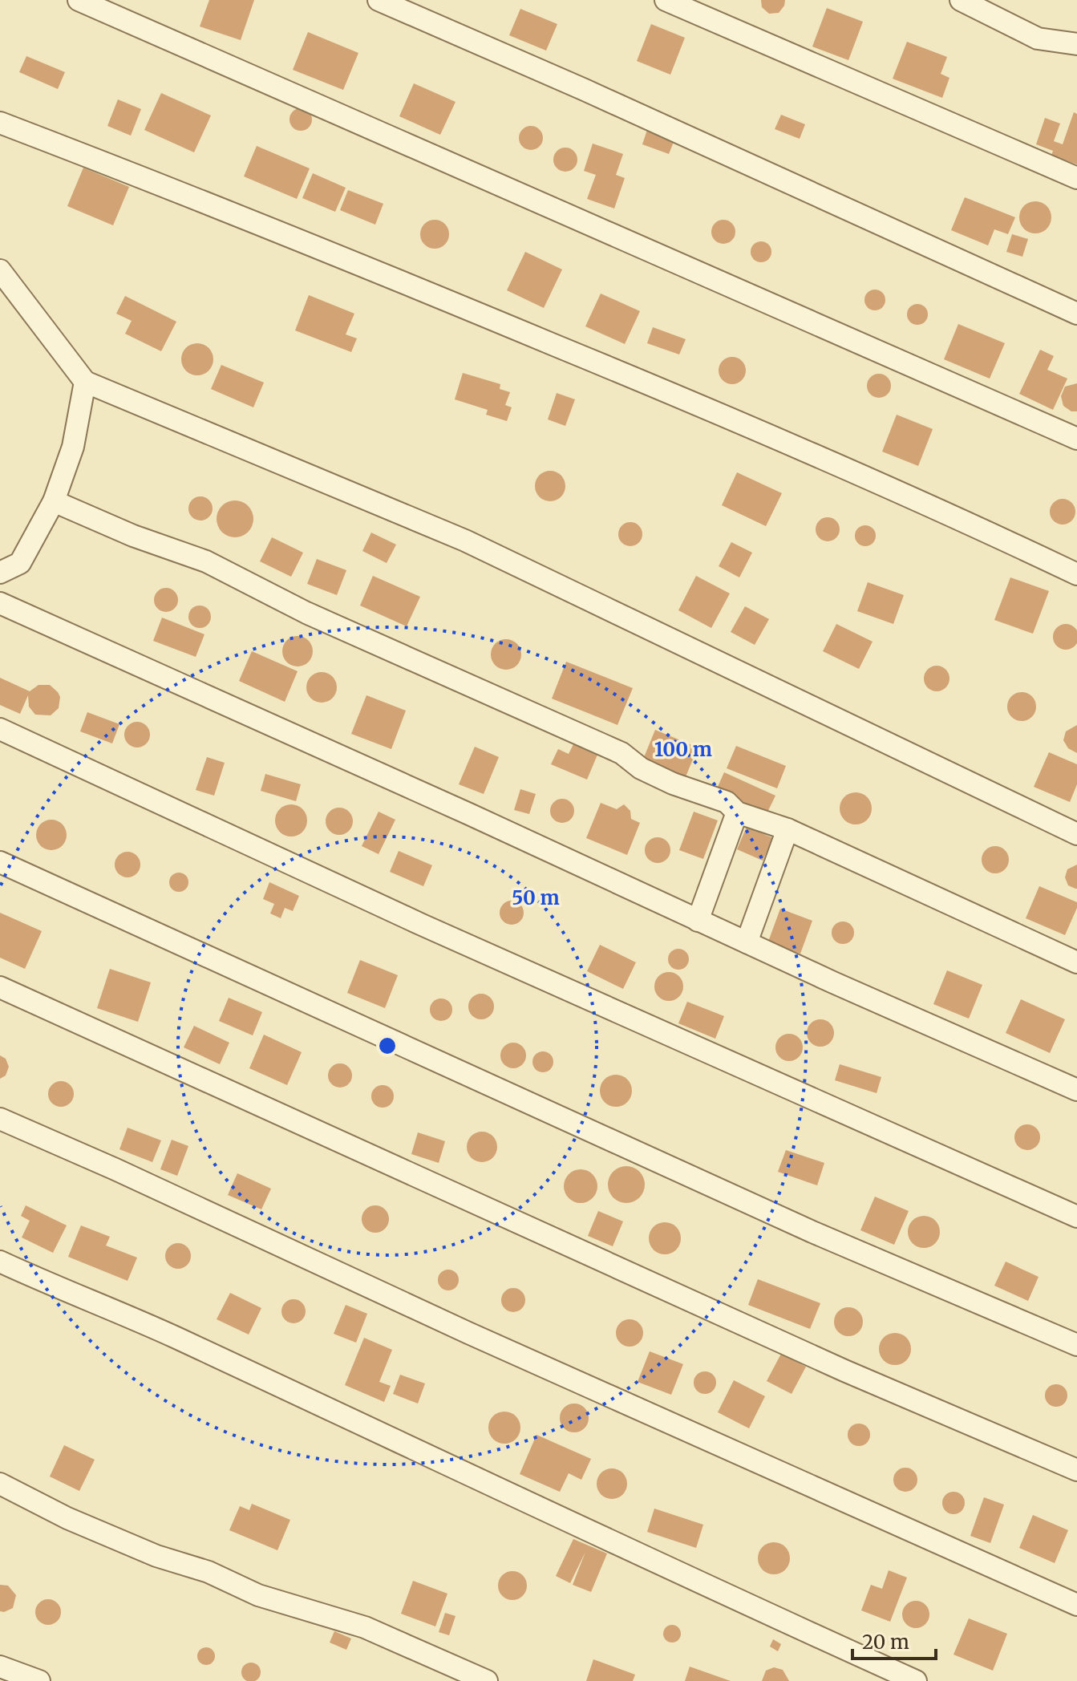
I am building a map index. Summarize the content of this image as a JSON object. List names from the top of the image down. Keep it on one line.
{"scale_bar":"20 m","rings":["100 m","50 m"]}
